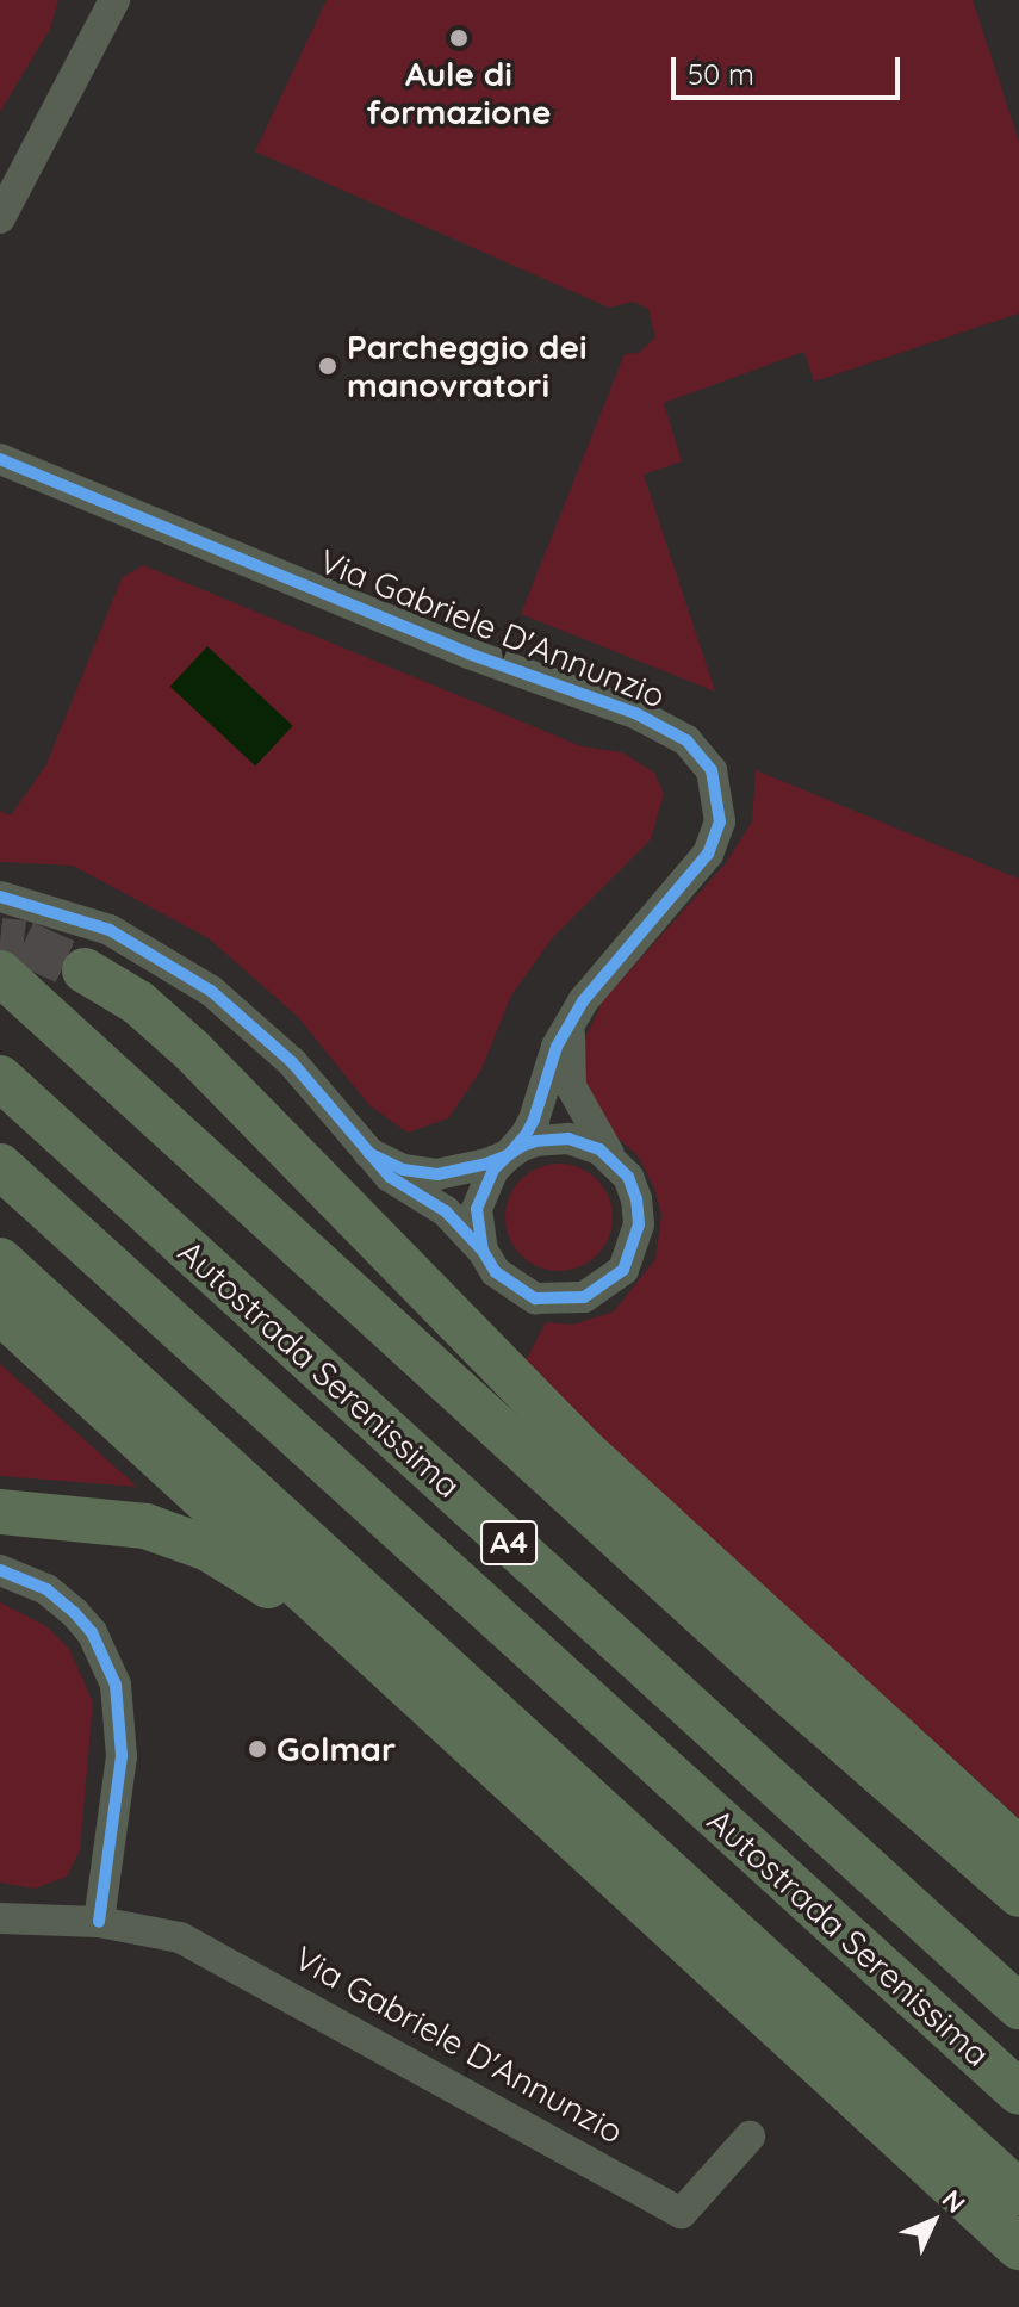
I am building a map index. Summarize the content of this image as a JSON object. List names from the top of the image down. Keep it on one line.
{"streets":{"highway":["Autostrada Serenissima","A4"],"street":["Via Gabriele D'Annunzio"]},"places":["Aule di formazione","Parcheggio dei manovratori","Golmar"],"scale_bar":"50 m","north":"top right"}
